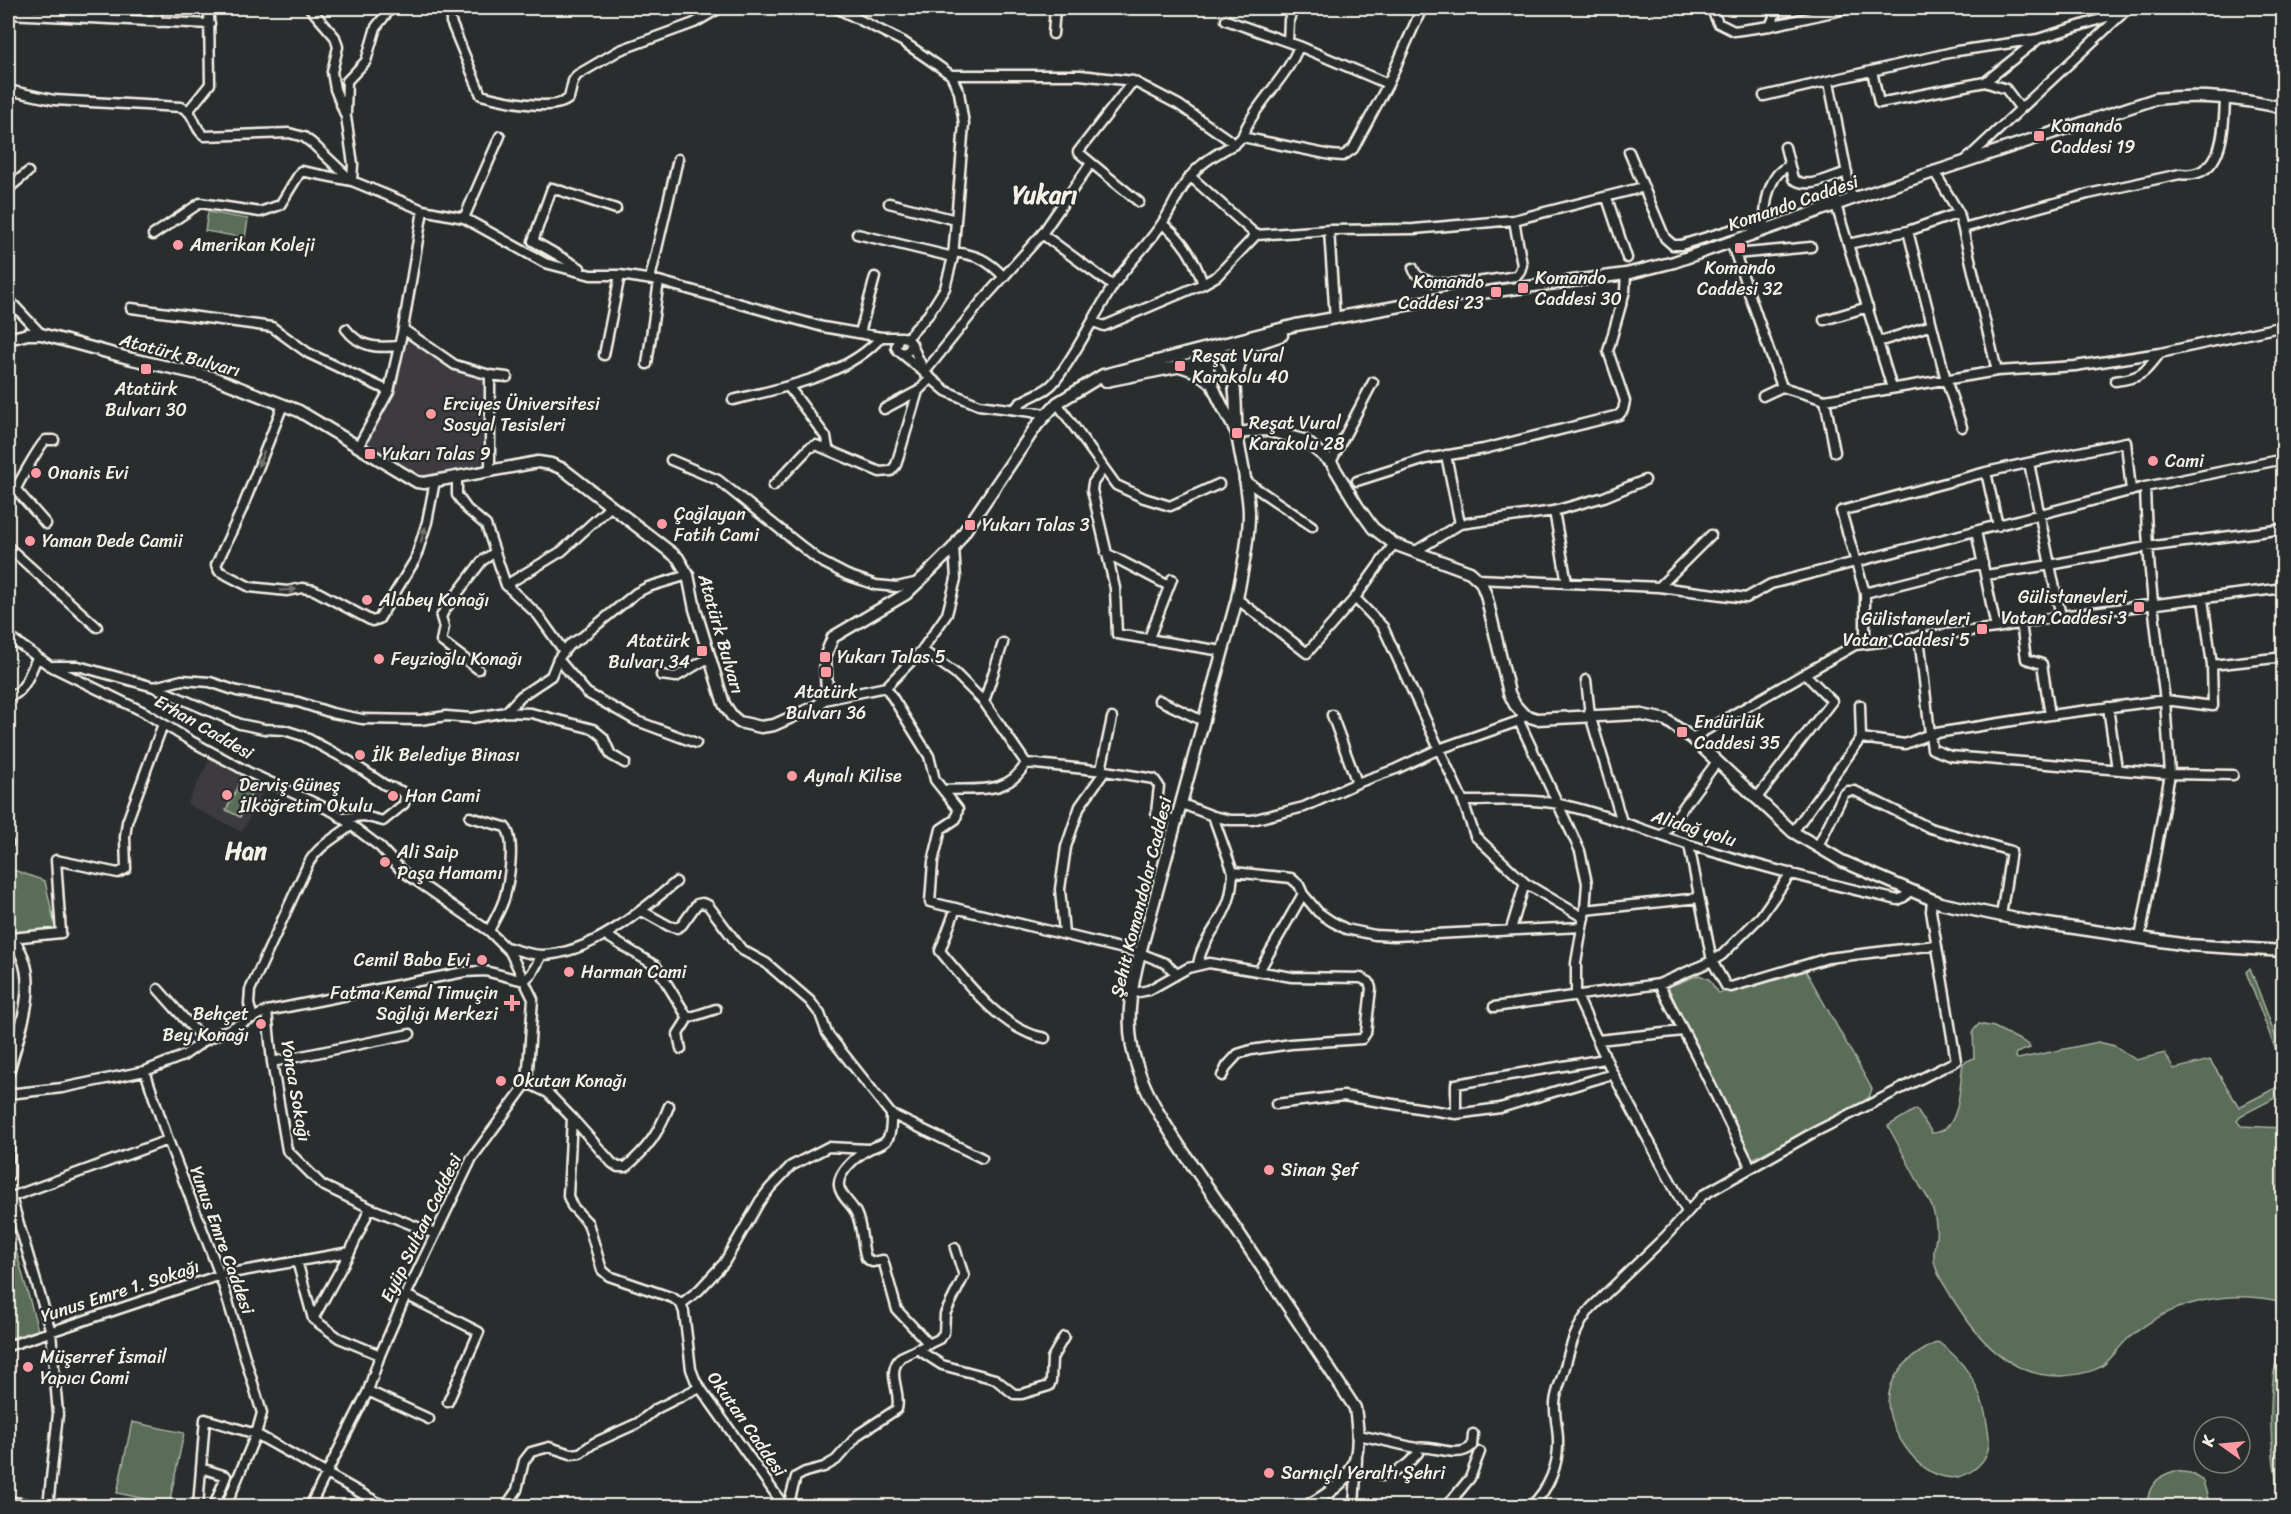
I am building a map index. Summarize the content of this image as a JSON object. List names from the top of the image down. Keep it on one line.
{"streets":{"street":["Komando Caddesi","Atatürk Bulvarı","Erhan Caddesi","Alidağ yolu","Şehit Komandolar Caddesi","Yonca Sokağı","Eyüp Sultan Caddesi","Yunus Emre Caddesi","Yunus Emre 1. Sokağı","Okutan Caddesi"]},"crossings":[["Yonca Sokağı","Eyüp Sultan Caddesi"],["Yunus Emre Caddesi","Yunus Emre 1. Sokağı"]],"districts":["Yukarı","Han"],"places":{"transit":["Komando Caddesi 19","Komando Caddesi 32","Komando Caddesi 30","Komando Caddesi 23","Reşat Vural Karakolu 40","Atatürk Bulvarı 30","Reşat Vural Karakolu 28","Yukarı Talas 9","Yukarı Talas 3","Gülistanevleri Vatan Caddesi 3","Gülistanevleri Vatan Caddesi 5","Atatürk Bulvarı 34","Yukarı Talas 5","Atatürk Bulvarı 36","Endürlük Caddesi 35"],"other":["Amerikan Koleji","Erciyes Üniversitesi Sosyal Tesisleri","Cami","Onanis Evi","Çağlayan Fatih Cami","Yaman Dede Camii","Alabey Konağı","Feyzioğlu Konağı","İlk Belediye Binası","Aynalı Kilise","Derviş Güneş İlköğretim Okulu","Han Cami","Ali Saip Paşa Hamamı","Cemil Baba Evi","Harman Cami","Behçet Bey Konağı","Okutan Konağı","Sinan Şef","Müşerref İsmail Yapıcı Cami","Sarnıçlı Yeraltı Şehri"],"health":["Fatma Kemal Timuçin Sağlığı Merkezi"]},"north":"left"}
